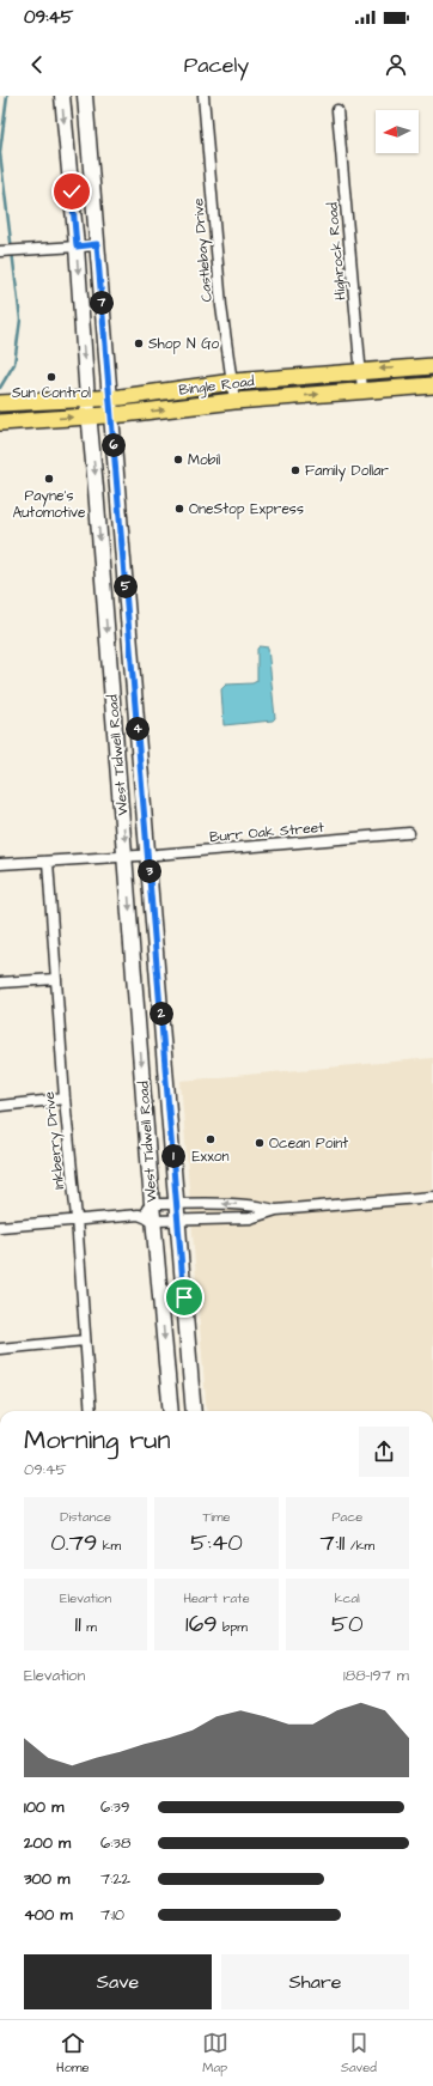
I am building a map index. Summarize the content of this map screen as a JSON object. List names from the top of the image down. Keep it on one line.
{"streets":{"main road":["Bingle Road","West Tidwell Road"],"street":["Castlebay Drive","Highrock Road","Burr Oak Street","Inkberry Drive"]},"crossings":[["Castlebay Drive","Bingle Road"],["Highrock Road","Bingle Road"],["Bingle Road","West Tidwell Road"],["West Tidwell Road","Burr Oak Street"],["Burr Oak Street","Inkberry Drive"]],"places":["Shop N Go","Sun Control","Mobil","Family Dollar","Payne's Automotive","OneStop Express","Exxon","Ocean Point"],"north":"left","page":{"status":"09:45","header":"Pacely","pins":["7","6","5","4","3","2","1"],"heading":["Morning run","09:45"],"stats":[["Distance","0.79 km"],["Time","5:40"],["Pace","7:11 /km"],["Elevation","11 m"],["Heart rate","169 bpm"],["kcal","50"]],"chart":["Elevation","188–197 m"],"list":[{"name":"100 m","note":"6:39"},{"name":"200 m","note":"6:38"},{"name":"300 m","note":"7:22"},{"name":"400 m","note":"7:10"}],"buttons":["Save","Share"],"tabs":["Home","Map","Saved"]}}
